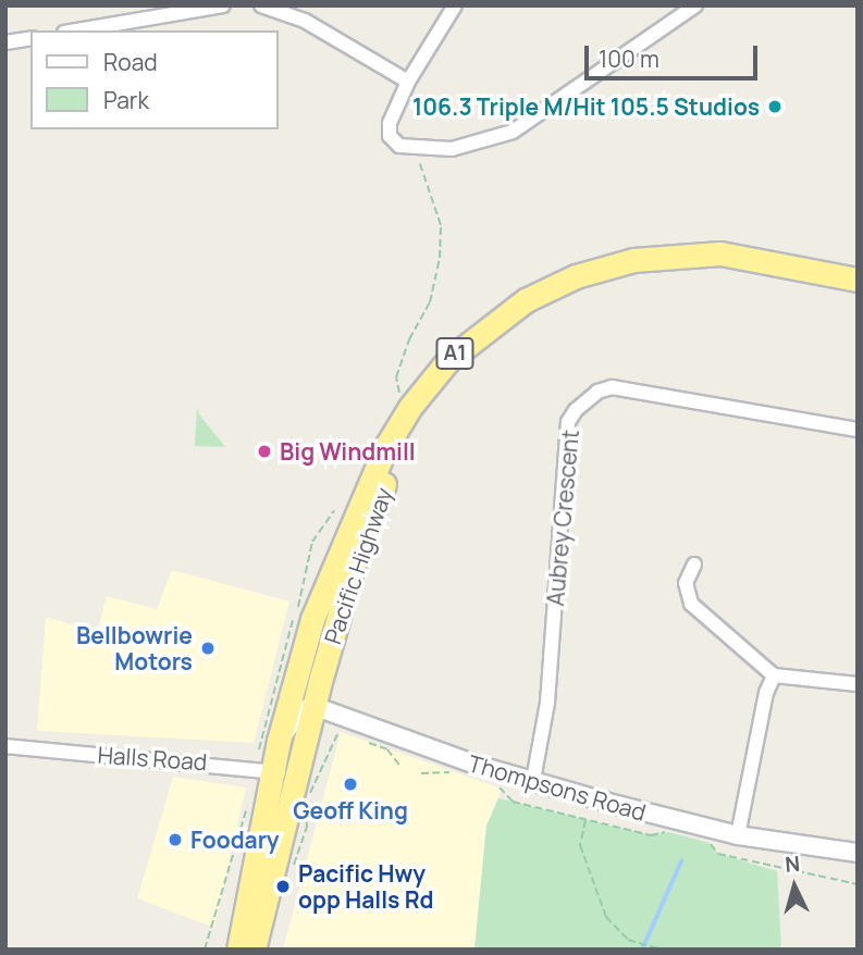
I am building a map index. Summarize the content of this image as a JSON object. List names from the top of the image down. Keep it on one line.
{"streets":{"highway":["A1","Pacific Highway"],"street":["Aubrey Crescent","Halls Road","Thompsons Road"]},"crossings":[["Aubrey Crescent","Thompsons Road"],["Pacific Highway","Halls Road"],["Pacific Highway","Thompsons Road"]],"places":["106.3 Triple M/Hit 105.5 Studios","Big Windmill","Bellbowrie Motors","Geoff King","Foodary","Pacific Hwy opp Halls Rd"],"legend":["Road","Park"],"scale_bar":"100 m","north":"top"}
